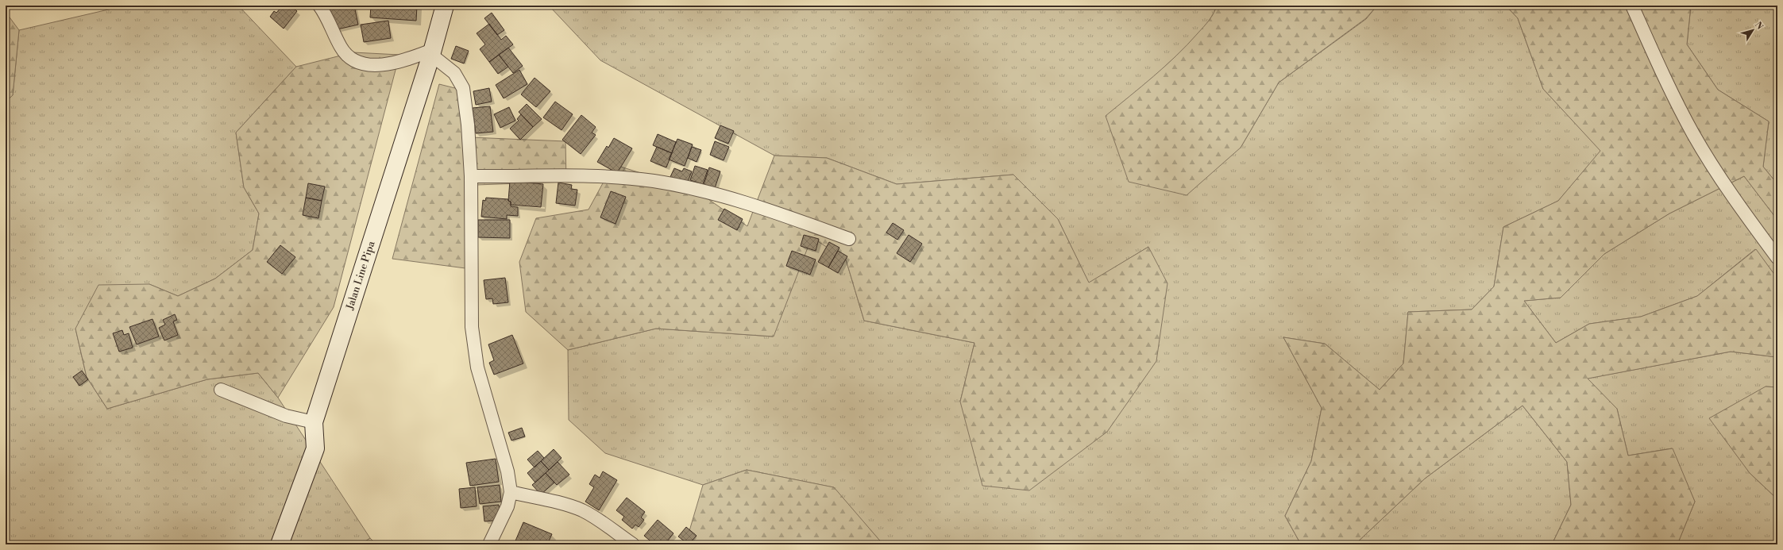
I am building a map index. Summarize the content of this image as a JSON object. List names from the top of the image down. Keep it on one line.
{"streets":{"main road":["Jalan Line Pipa"]},"north":"top right"}
